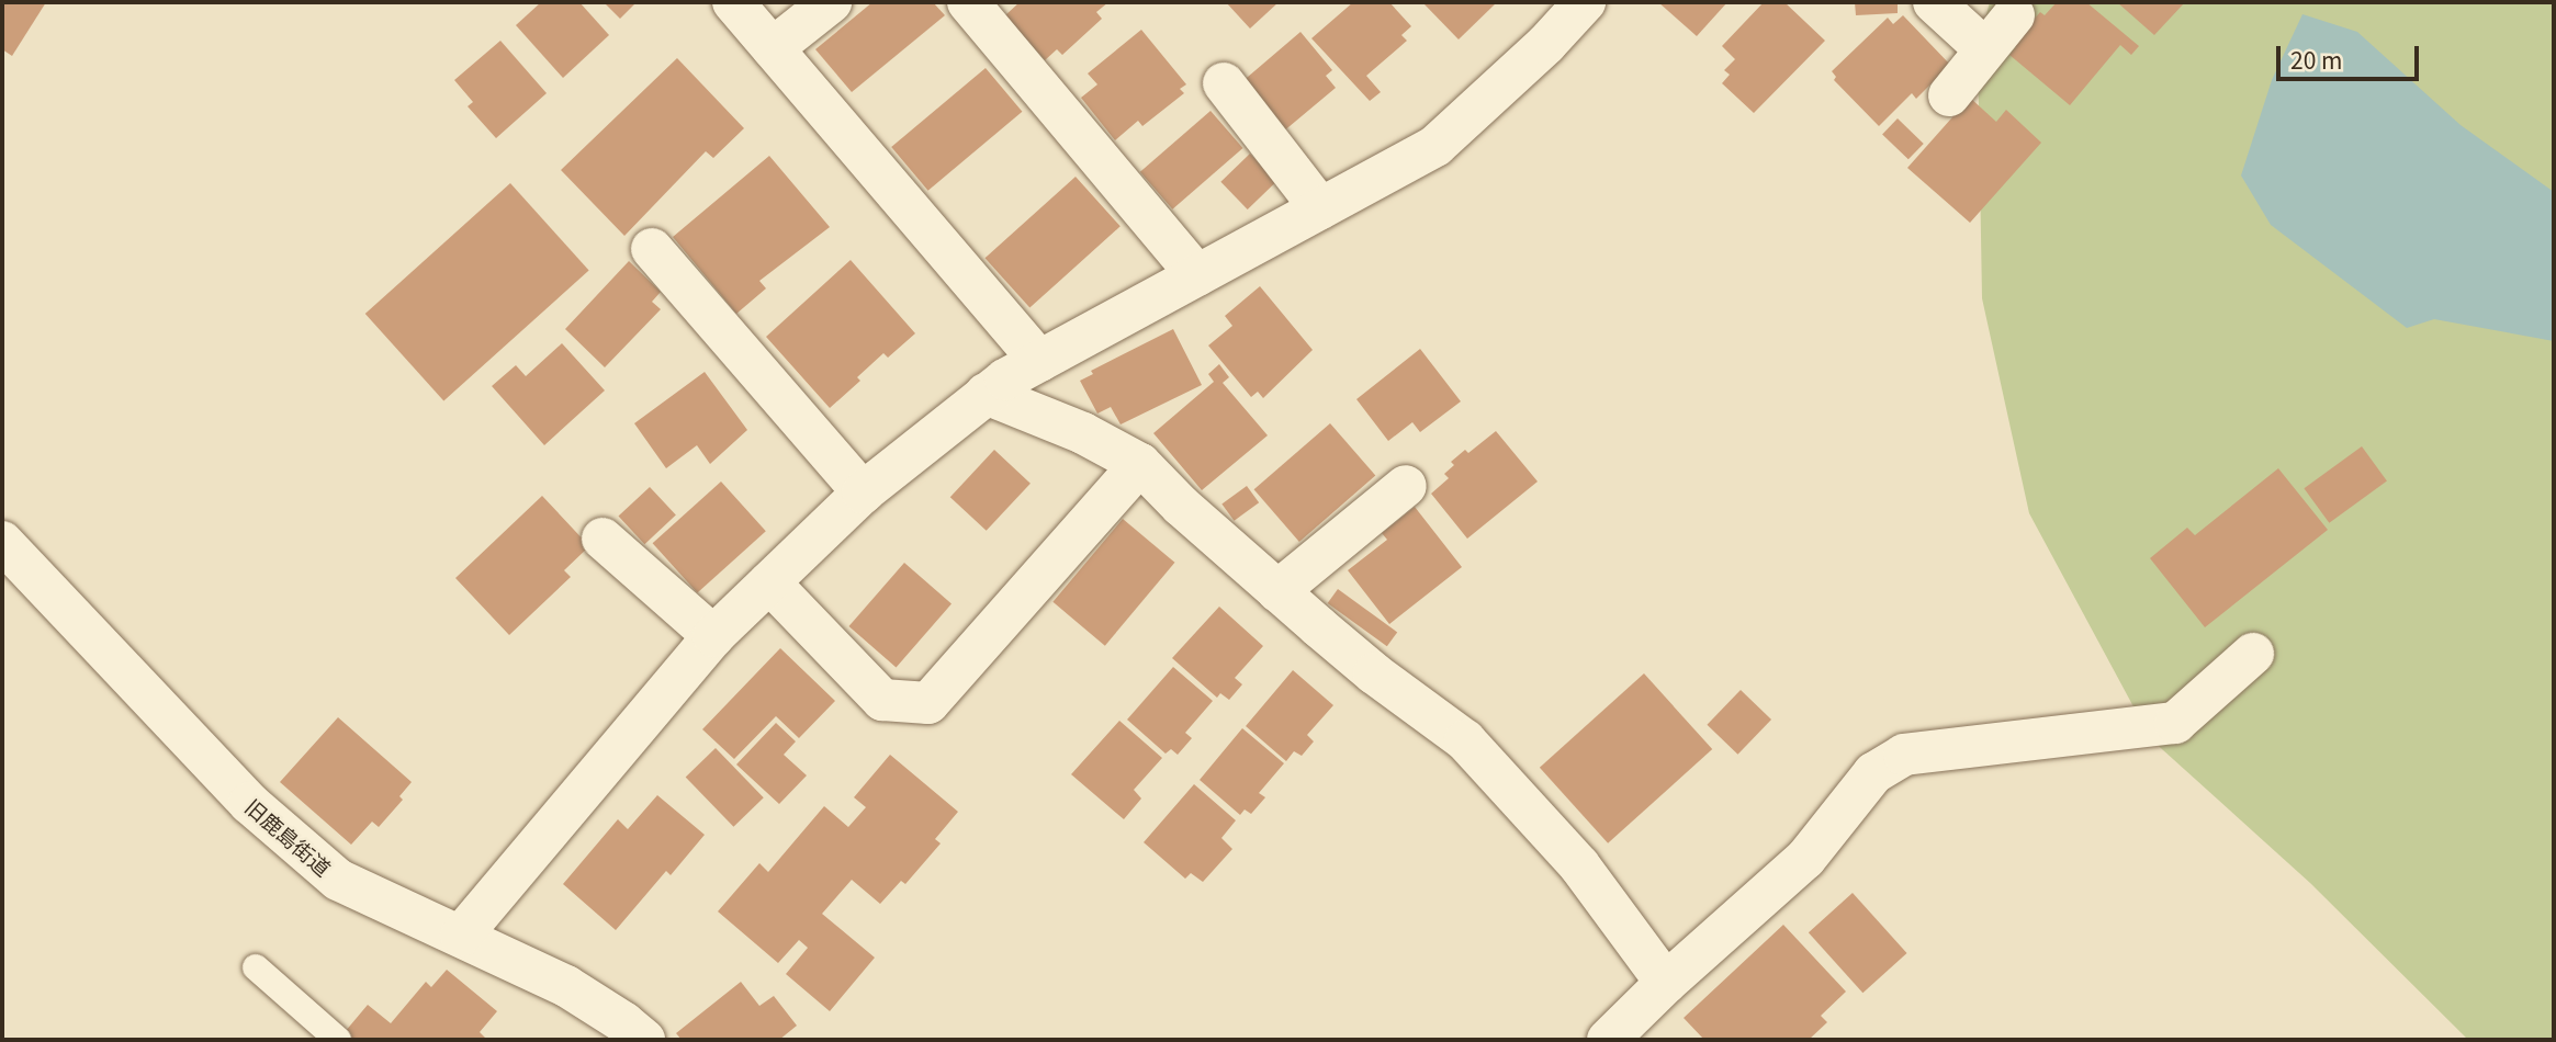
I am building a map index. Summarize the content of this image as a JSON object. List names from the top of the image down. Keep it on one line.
{"streets":{"street":["旧鹿島街道"]},"scale_bar":"20 m"}
